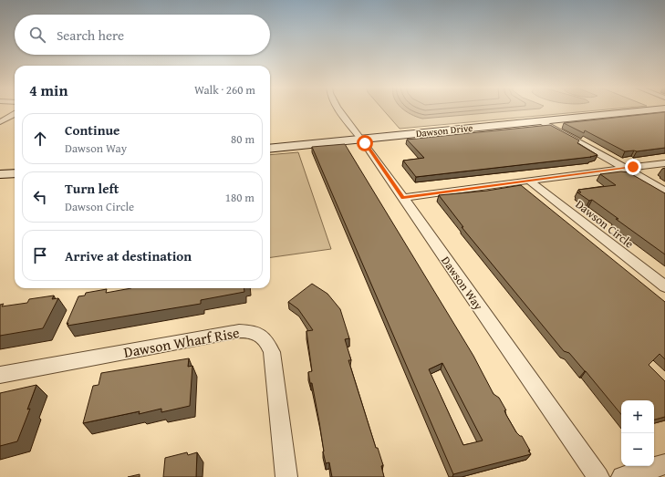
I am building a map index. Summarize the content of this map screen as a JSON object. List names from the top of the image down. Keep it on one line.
{"streets":{"street":["Dawson Drive","Dawson Circle","Dawson Way","Dawson Wharf Rise"]},"crossings":[["Dawson Drive","Dawson Way"]],"page":{"search":"Search here","heading":["4 min","Walk · 260 m"],"list":[["Continue","Dawson Way","80 m"],["Turn left","Dawson Circle","180 m"],"Arrive at destination"],"map_buttons":["+","−"]}}
